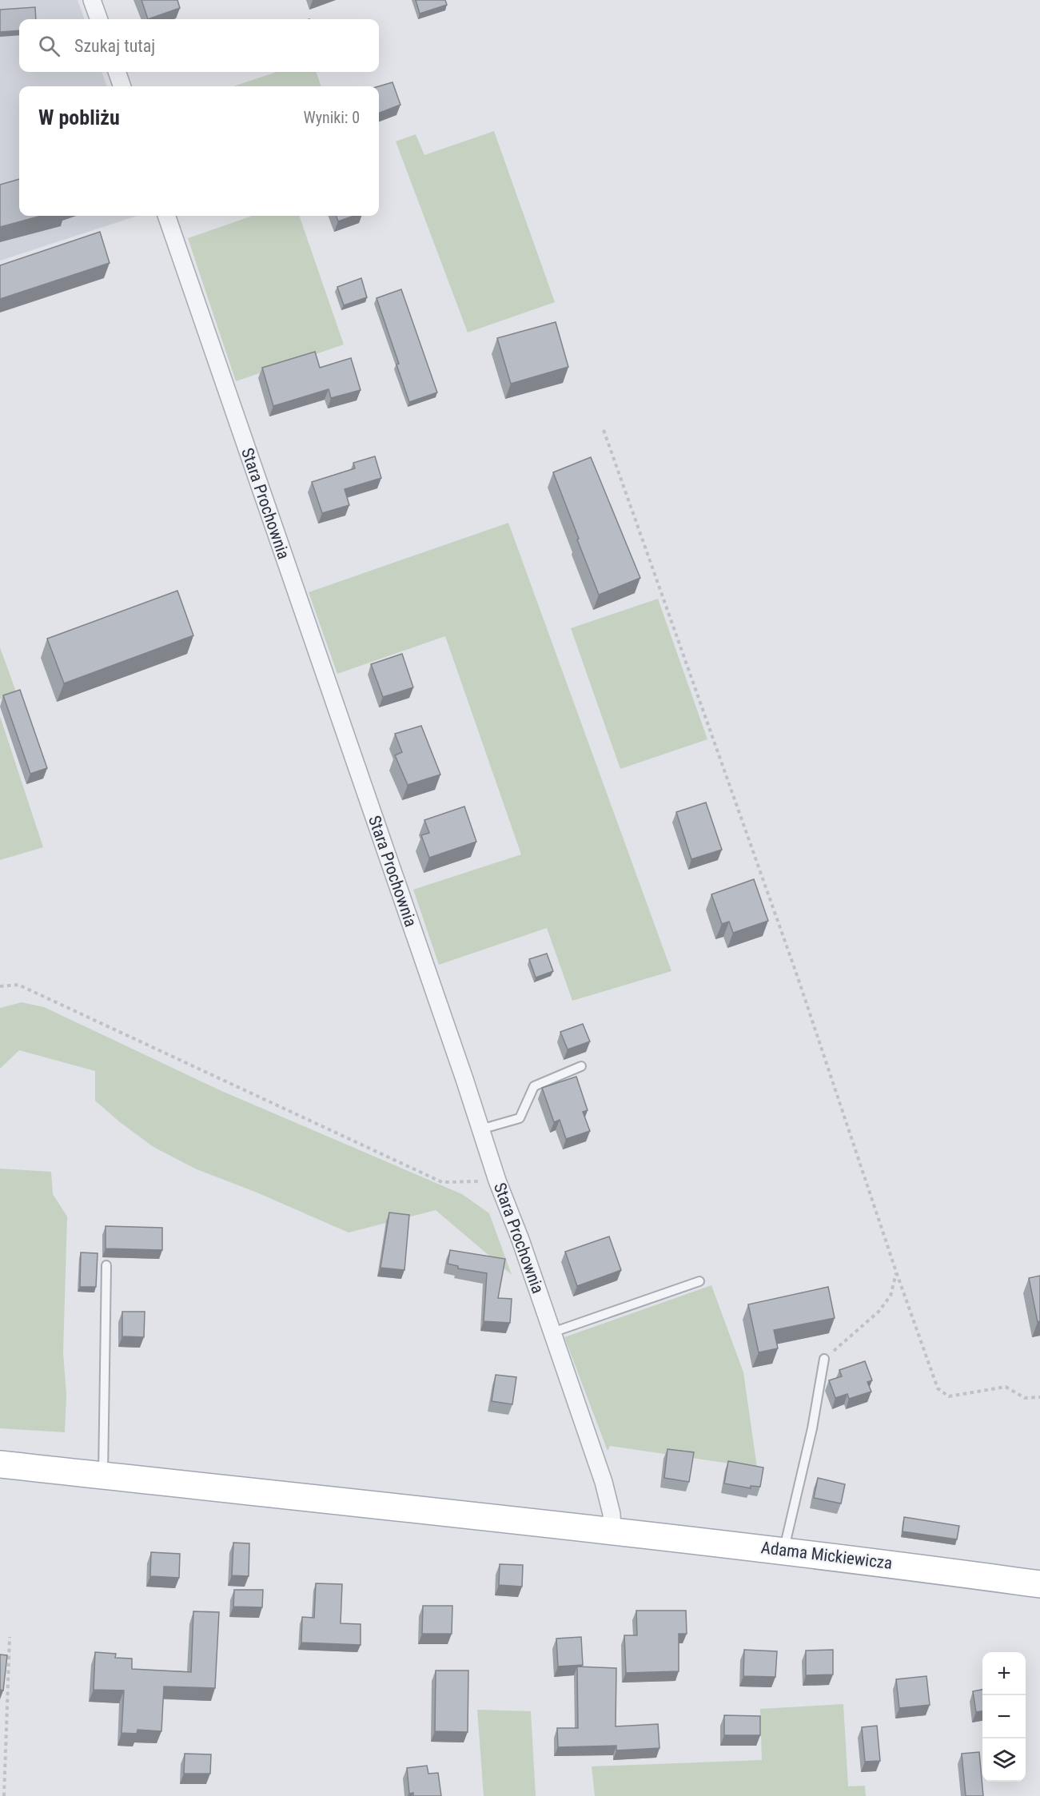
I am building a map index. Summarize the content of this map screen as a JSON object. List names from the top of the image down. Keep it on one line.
{"streets":{"main road":["Adama Mickiewicza"],"street":["Stara Prochownia"]},"crossings":[["Stara Prochownia","Adama Mickiewicza"]],"page":{"search":"Szukaj tutaj","heading":["W pobliżu","Wyniki: 0"],"map_buttons":["+","−"]}}
